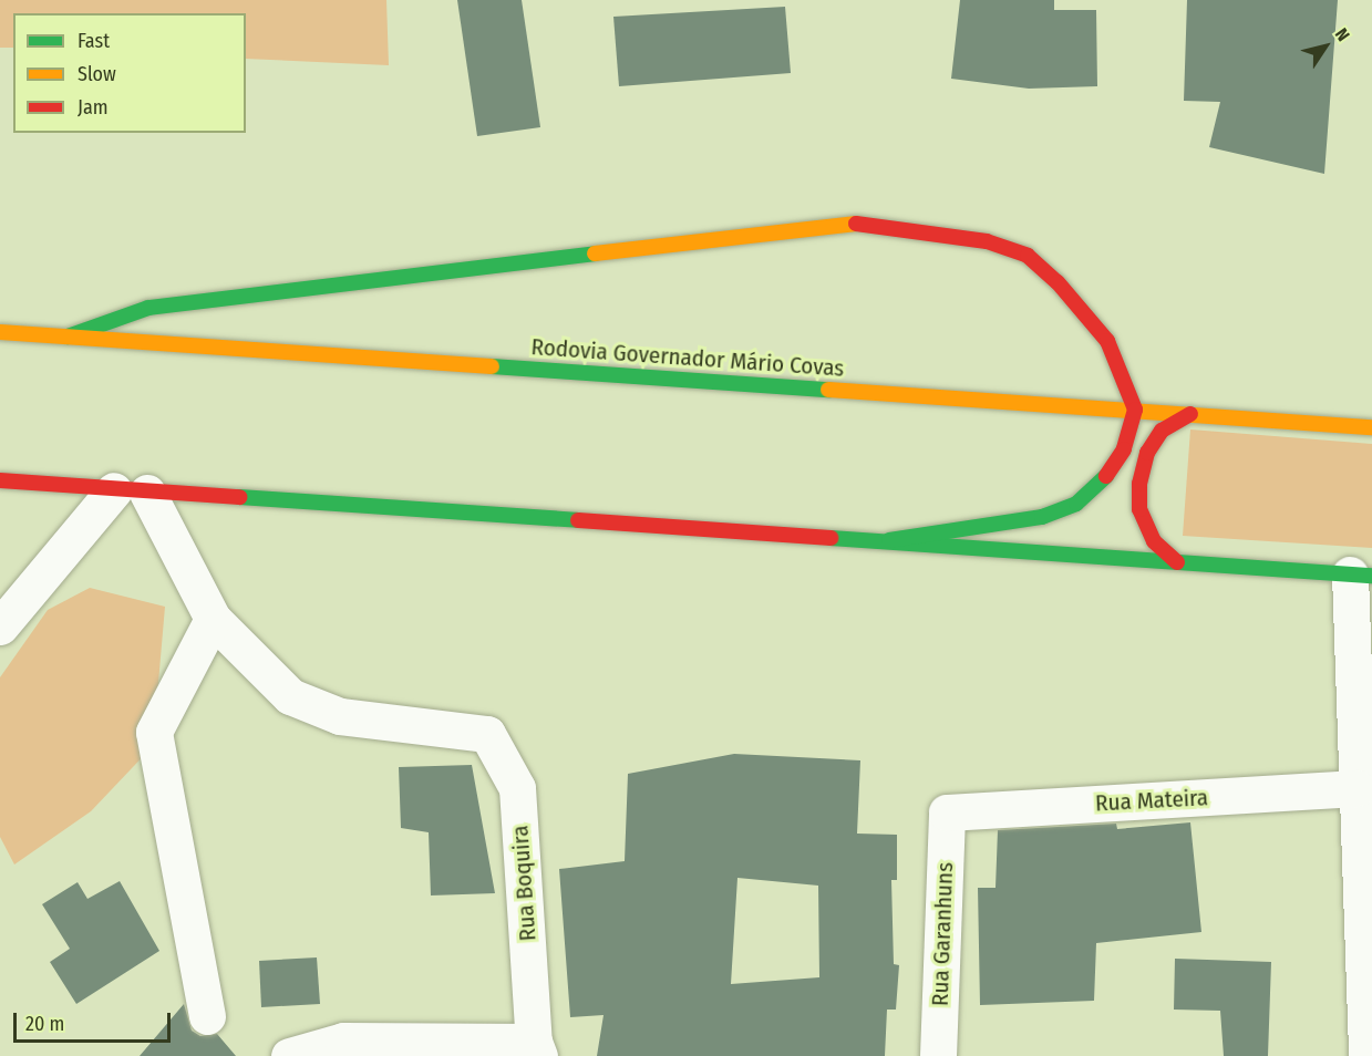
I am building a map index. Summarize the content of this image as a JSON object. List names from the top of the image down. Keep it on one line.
{"streets":{"highway":["Rodovia Governador Mário Covas"],"street":["Rua Mateira","Rua Boquira","Rua Garanhuns"]},"crossings":[["Rua Mateira","Rua Garanhuns"]],"legend":["Fast","Slow","Jam"],"scale_bar":"20 m","north":"top right"}
